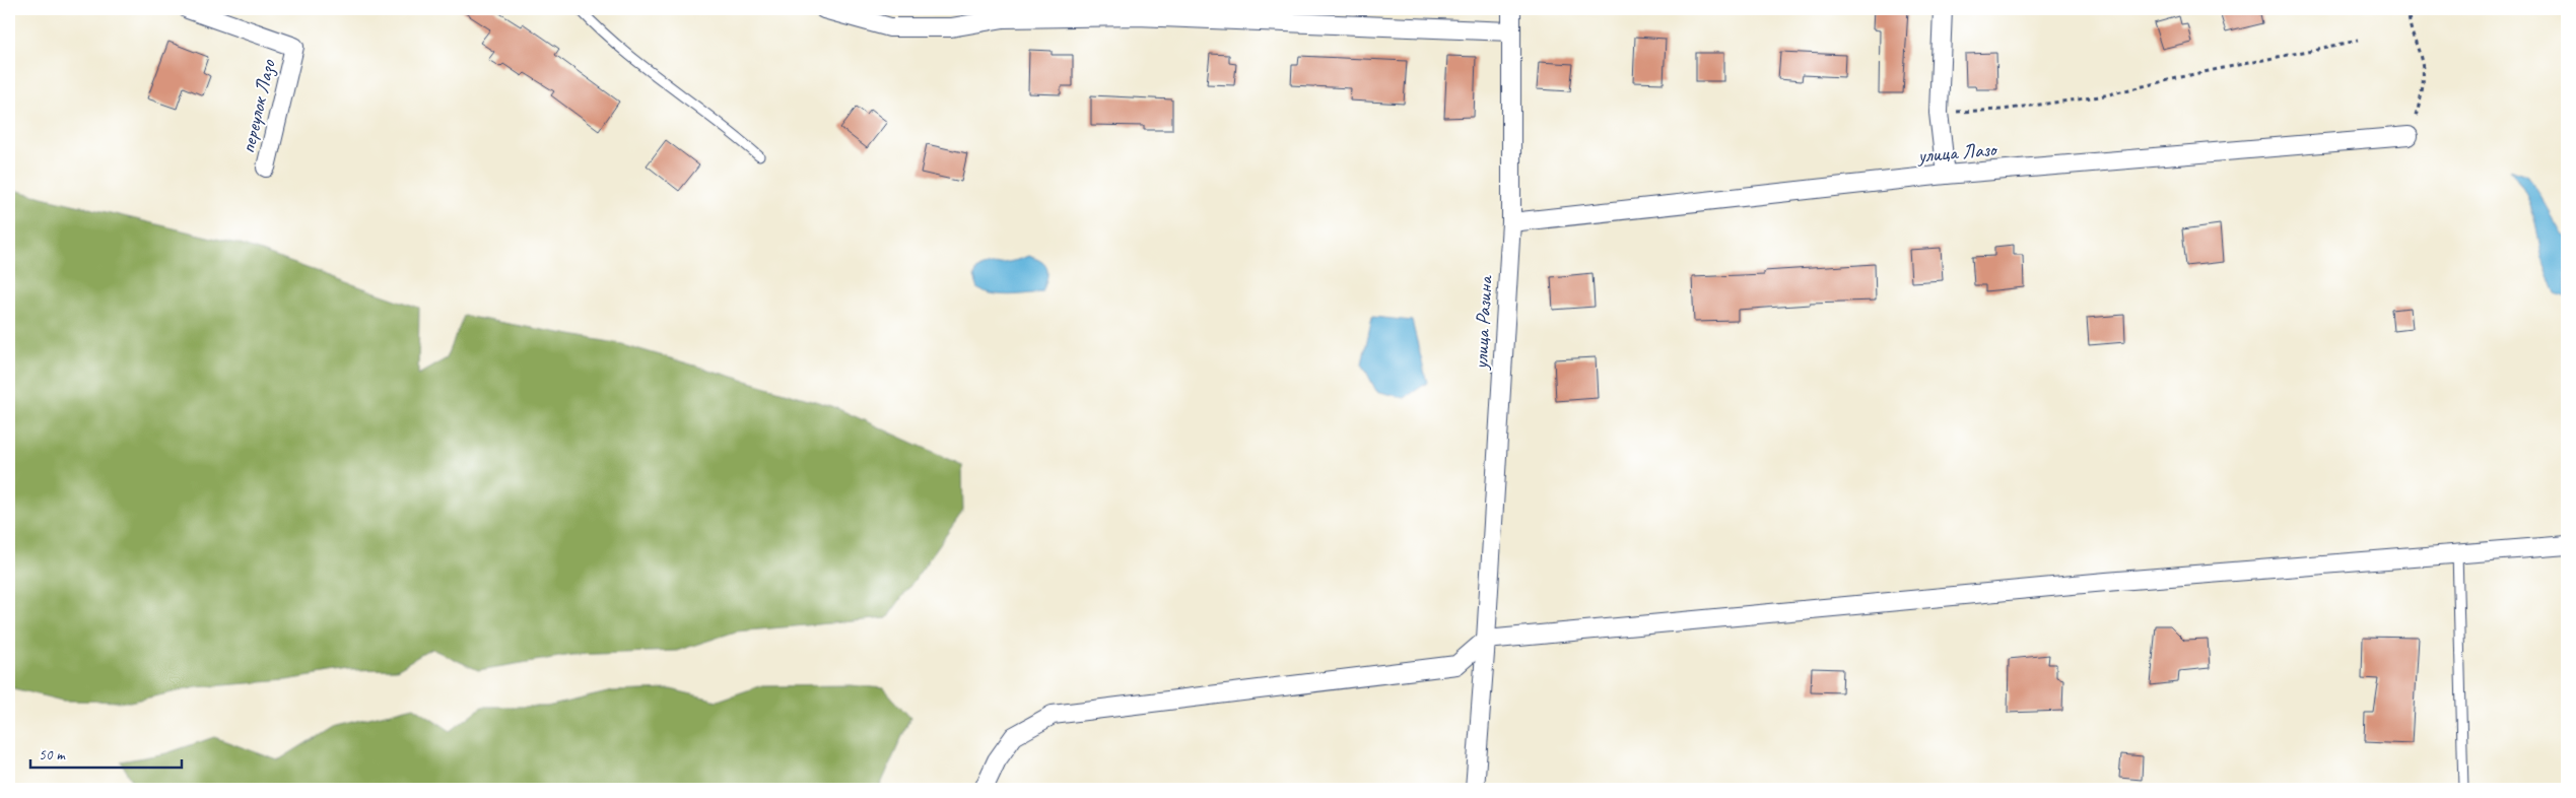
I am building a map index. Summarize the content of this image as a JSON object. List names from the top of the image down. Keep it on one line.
{"streets":{"street":["переулок Лазо","улица Лазо","улица Разина"]},"crossings":[["улица Лазо","улица Разина"]],"scale_bar":"50 m"}
